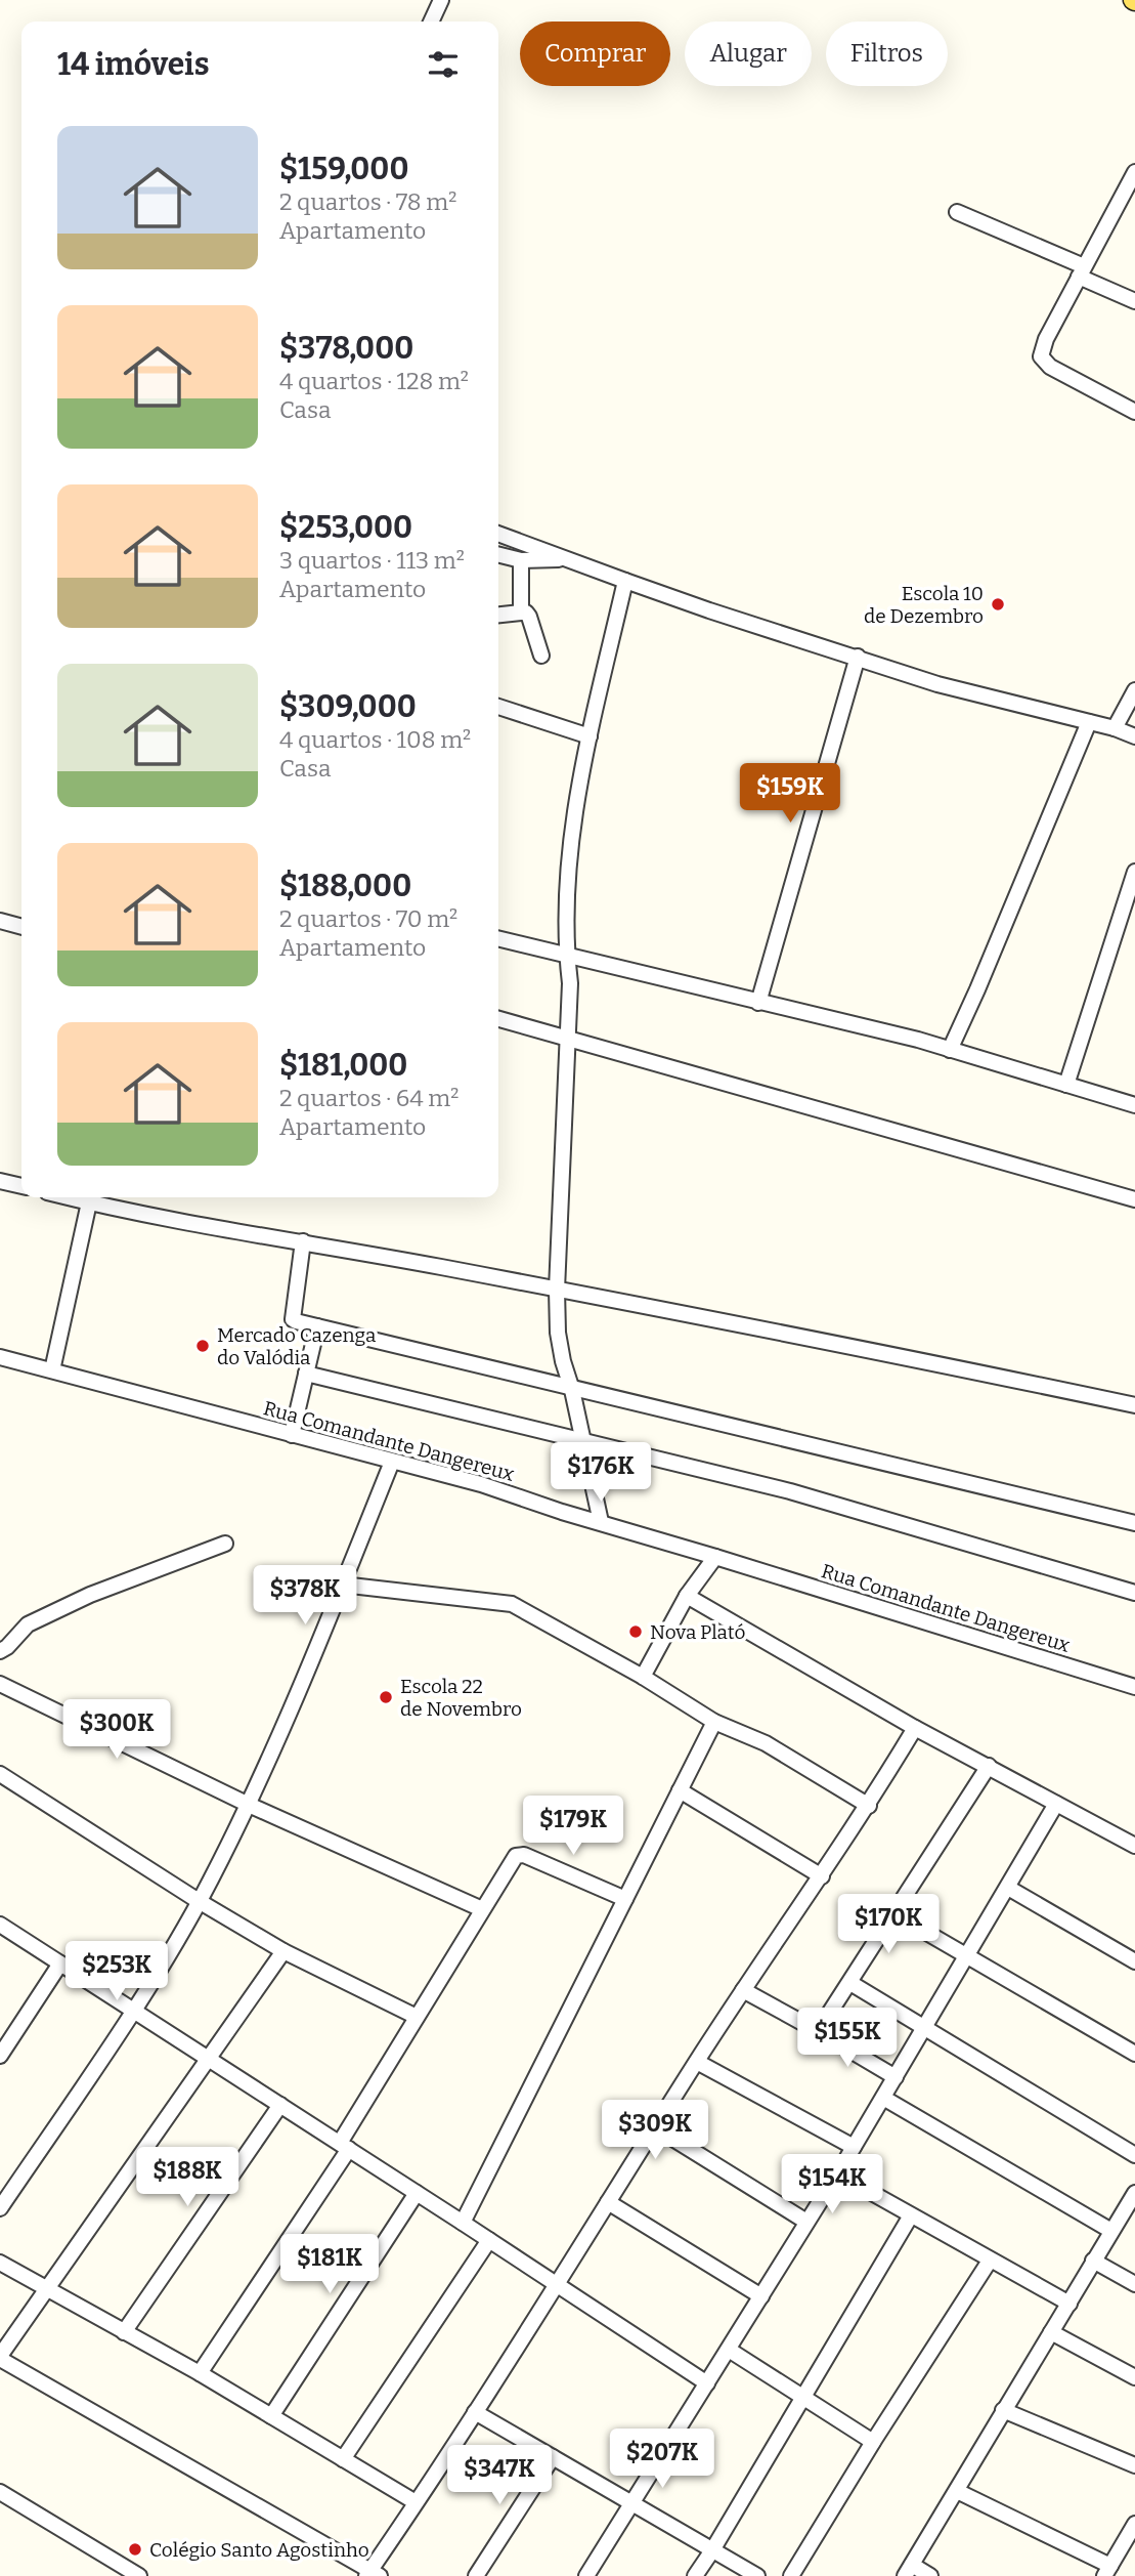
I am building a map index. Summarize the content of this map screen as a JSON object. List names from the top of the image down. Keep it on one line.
{"streets":{"street":["Rua Comandante Dangereux"]},"places":["Escola 10 de Dezembro","Mercado Cazenga do Valódia","Nova Plató","Escola 22 de Novembro","Colégio Santo Agostinho"],"page":{"chip":["Comprar","Alugar","Filtros"],"heading":"14 imóveis","list":[{"name":"$159,000","note":"2 quartos · 78 m² · Apartamento"},{"name":"$378,000","note":"4 quartos · 128 m² · Casa"},{"name":"$253,000","note":"3 quartos · 113 m² · Apartamento"},{"name":"$309,000","note":"4 quartos · 108 m² · Casa"},{"name":"$188,000","note":"2 quartos · 70 m² · Apartamento"},{"name":"$181,000","note":"2 quartos · 64 m² · Apartamento"}],"price":["$159K","$176K","$378K","$300K","$179K","$170K","$253K","$155K","$309K","$188K","$154K","$181K","$207K","$347K"]}}
